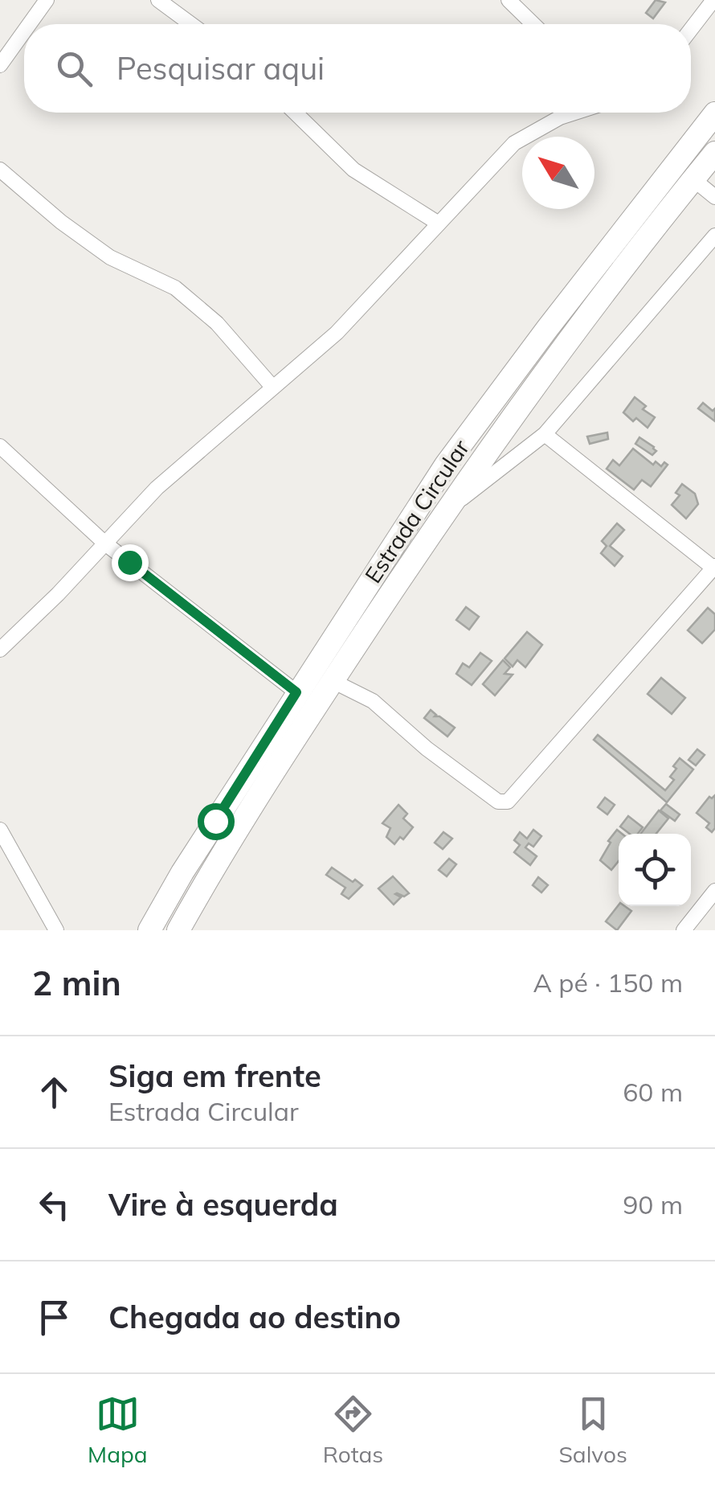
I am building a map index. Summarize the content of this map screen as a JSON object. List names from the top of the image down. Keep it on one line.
{"streets":{"main road":["Estrada Circular"]},"north":"top left","page":{"search":"Pesquisar aqui","heading":["2 min","A pé · 150 m"],"list":[["Siga em frente","Estrada Circular","60 m"],["Vire à esquerda","90 m"],"Chegada ao destino"],"nav":["Mapa","Rotas","Salvos"]}}
